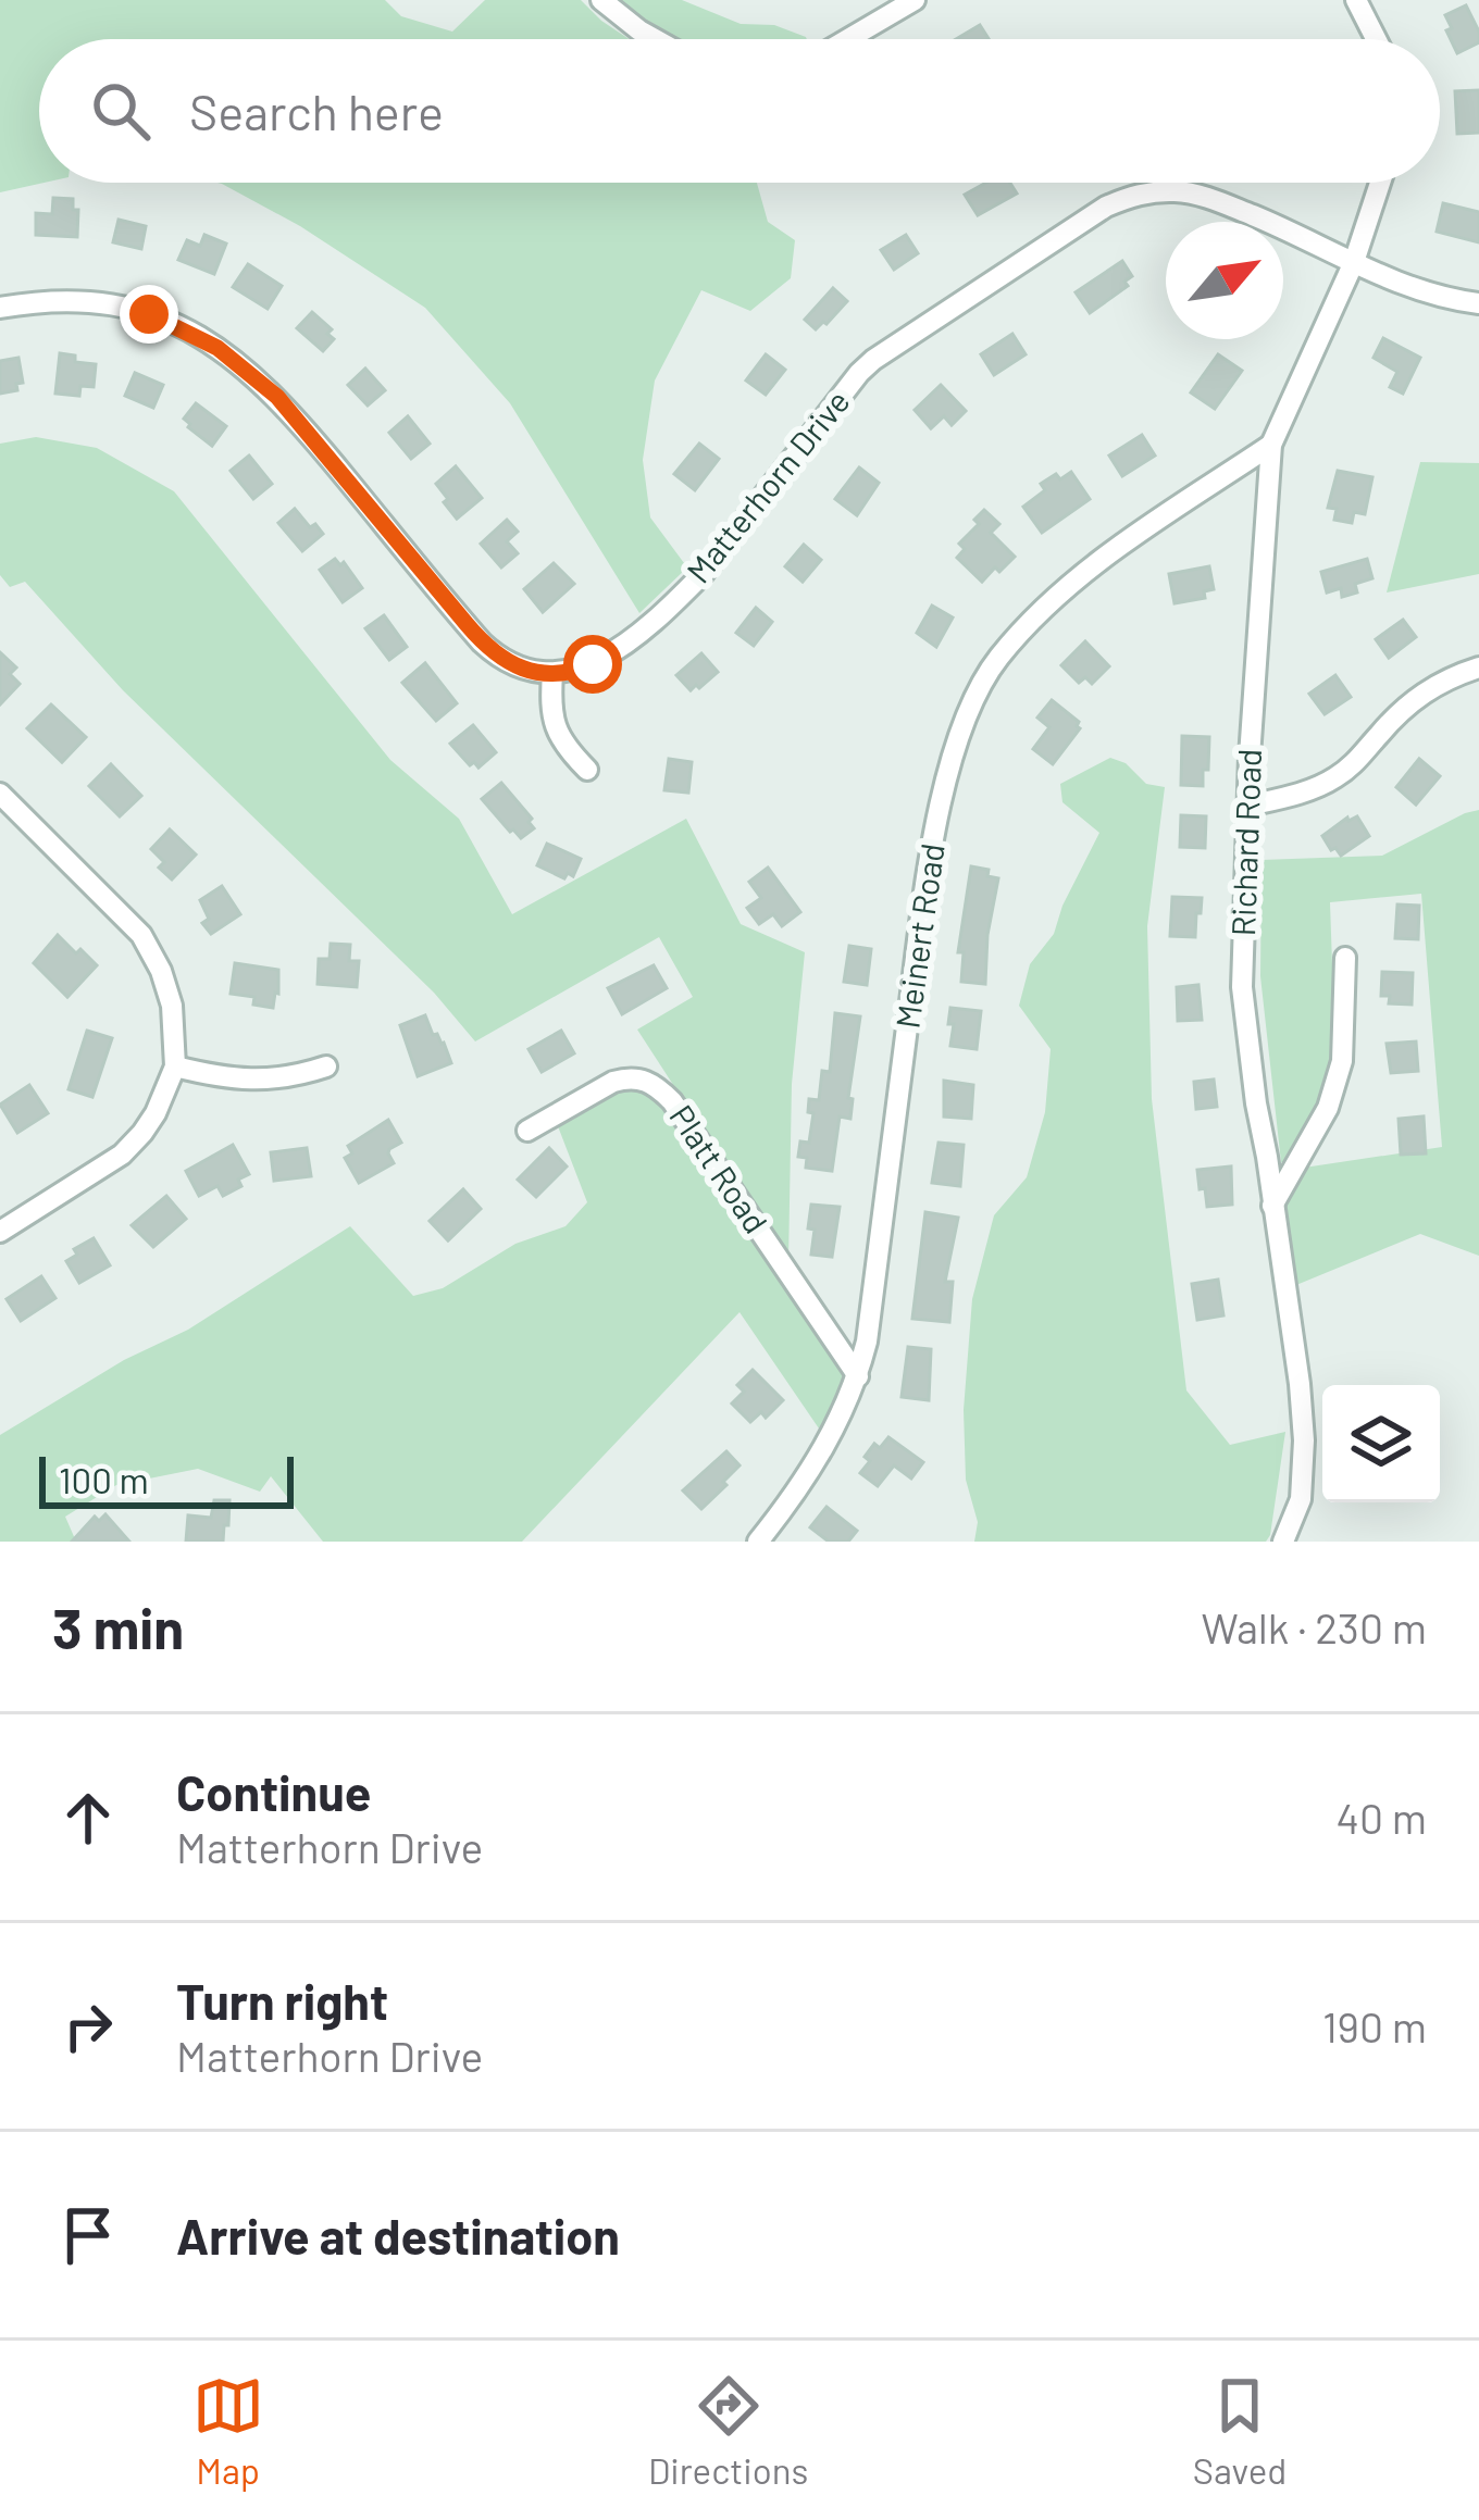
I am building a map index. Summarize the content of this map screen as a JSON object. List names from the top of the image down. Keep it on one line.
{"streets":{"street":["Matterhorn Drive","Richard Road","Meinert Road","Platt Road"]},"crossings":[["Matterhorn Drive","Richard Road"],["Richard Road","Meinert Road"],["Meinert Road","Platt Road"]],"scale_bar":"100 m","north":"top right","page":{"search":"Search here","scale":"100 m","heading":["3 min","Walk · 230 m"],"list":[["Continue","Matterhorn Drive","40 m"],["Turn right","Matterhorn Drive","190 m"],"Arrive at destination"],"nav":["Map","Directions","Saved"]}}
